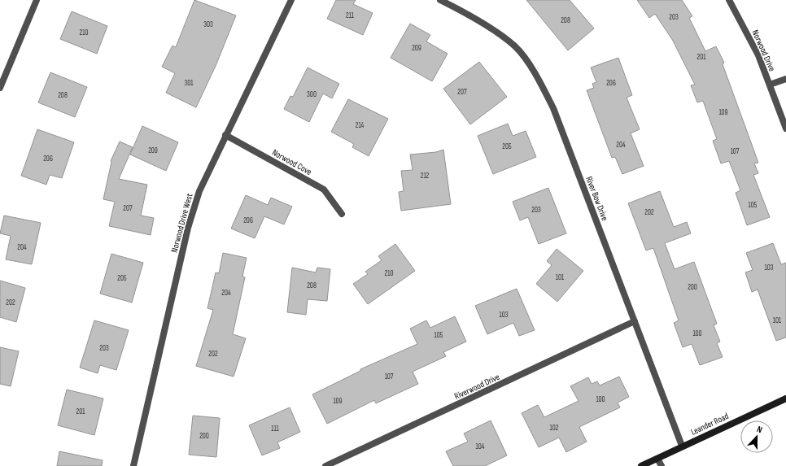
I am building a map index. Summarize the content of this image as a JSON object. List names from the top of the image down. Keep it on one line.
{"streets":{"main road":["Leander Road"],"street":["Norwood Drive","Norwood Cove","River Bow Drive","Norwood Drive West","Riverwood Drive"]},"crossings":[["Norwood Cove","Norwood Drive West"],["River Bow Drive","Riverwood Drive"],["River Bow Drive","Leander Road"]],"house_numbers":["211","203","208","303","210","209","201","301","206","207","300","208","109","214","204","205","209","107","206","212","105","207","203","202","206","204","103","210","101","205","208","200","204","202","103","101","100","105","203","202","107","100","109","201","102","111","200","104"],"north":"top"}
